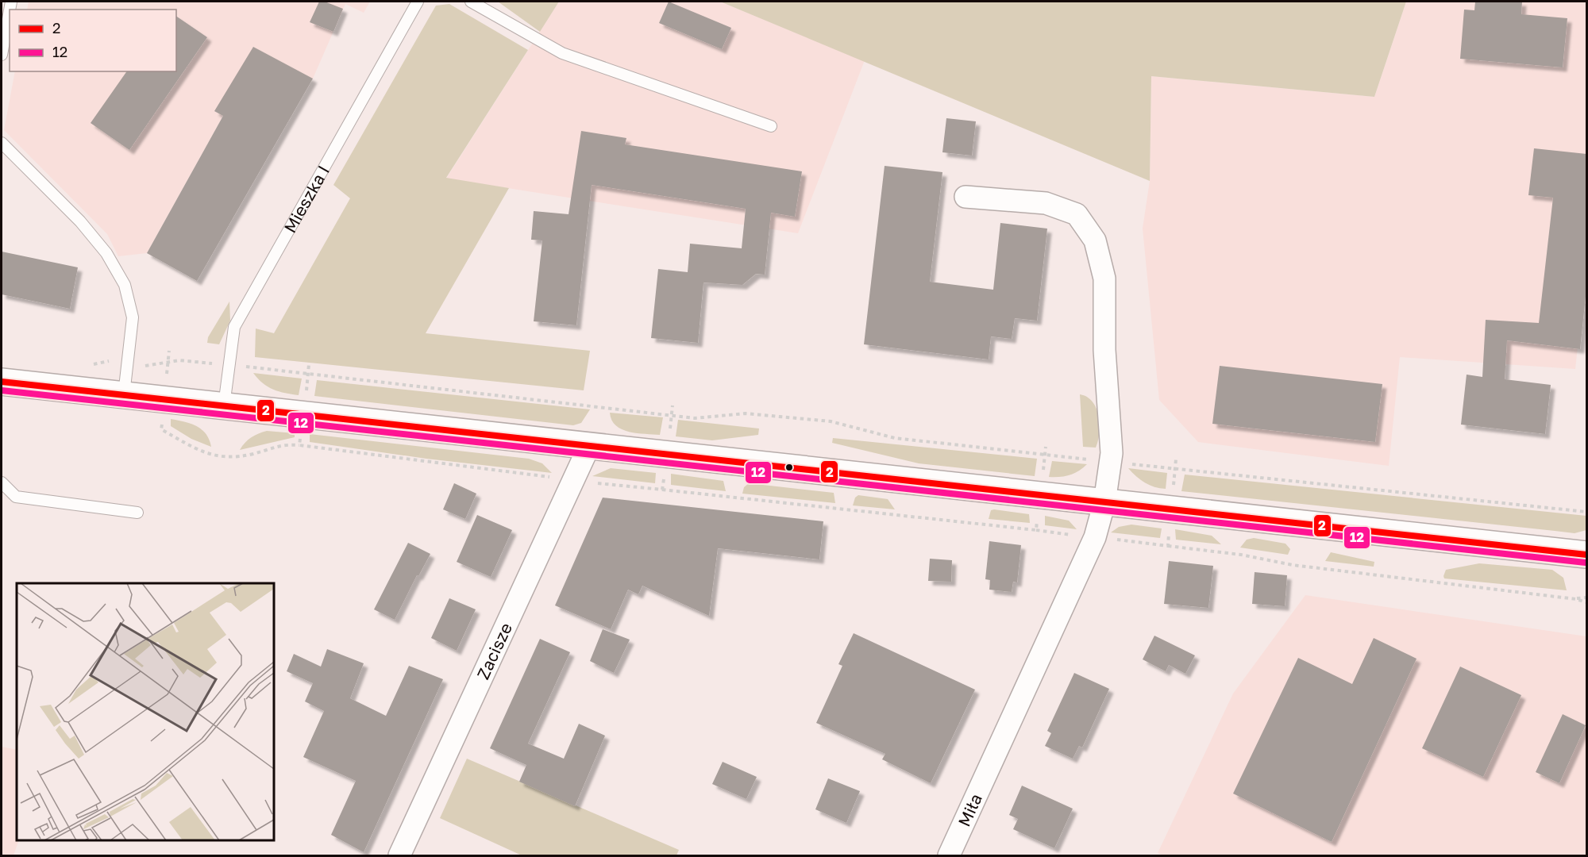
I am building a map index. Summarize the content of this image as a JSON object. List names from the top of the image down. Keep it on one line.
{"streets":{"street":["Zacisze","Miła"],"lane":["Mieszka I"]},"lines":["transit line 2","transit line 12"],"legend":["2","12"]}
